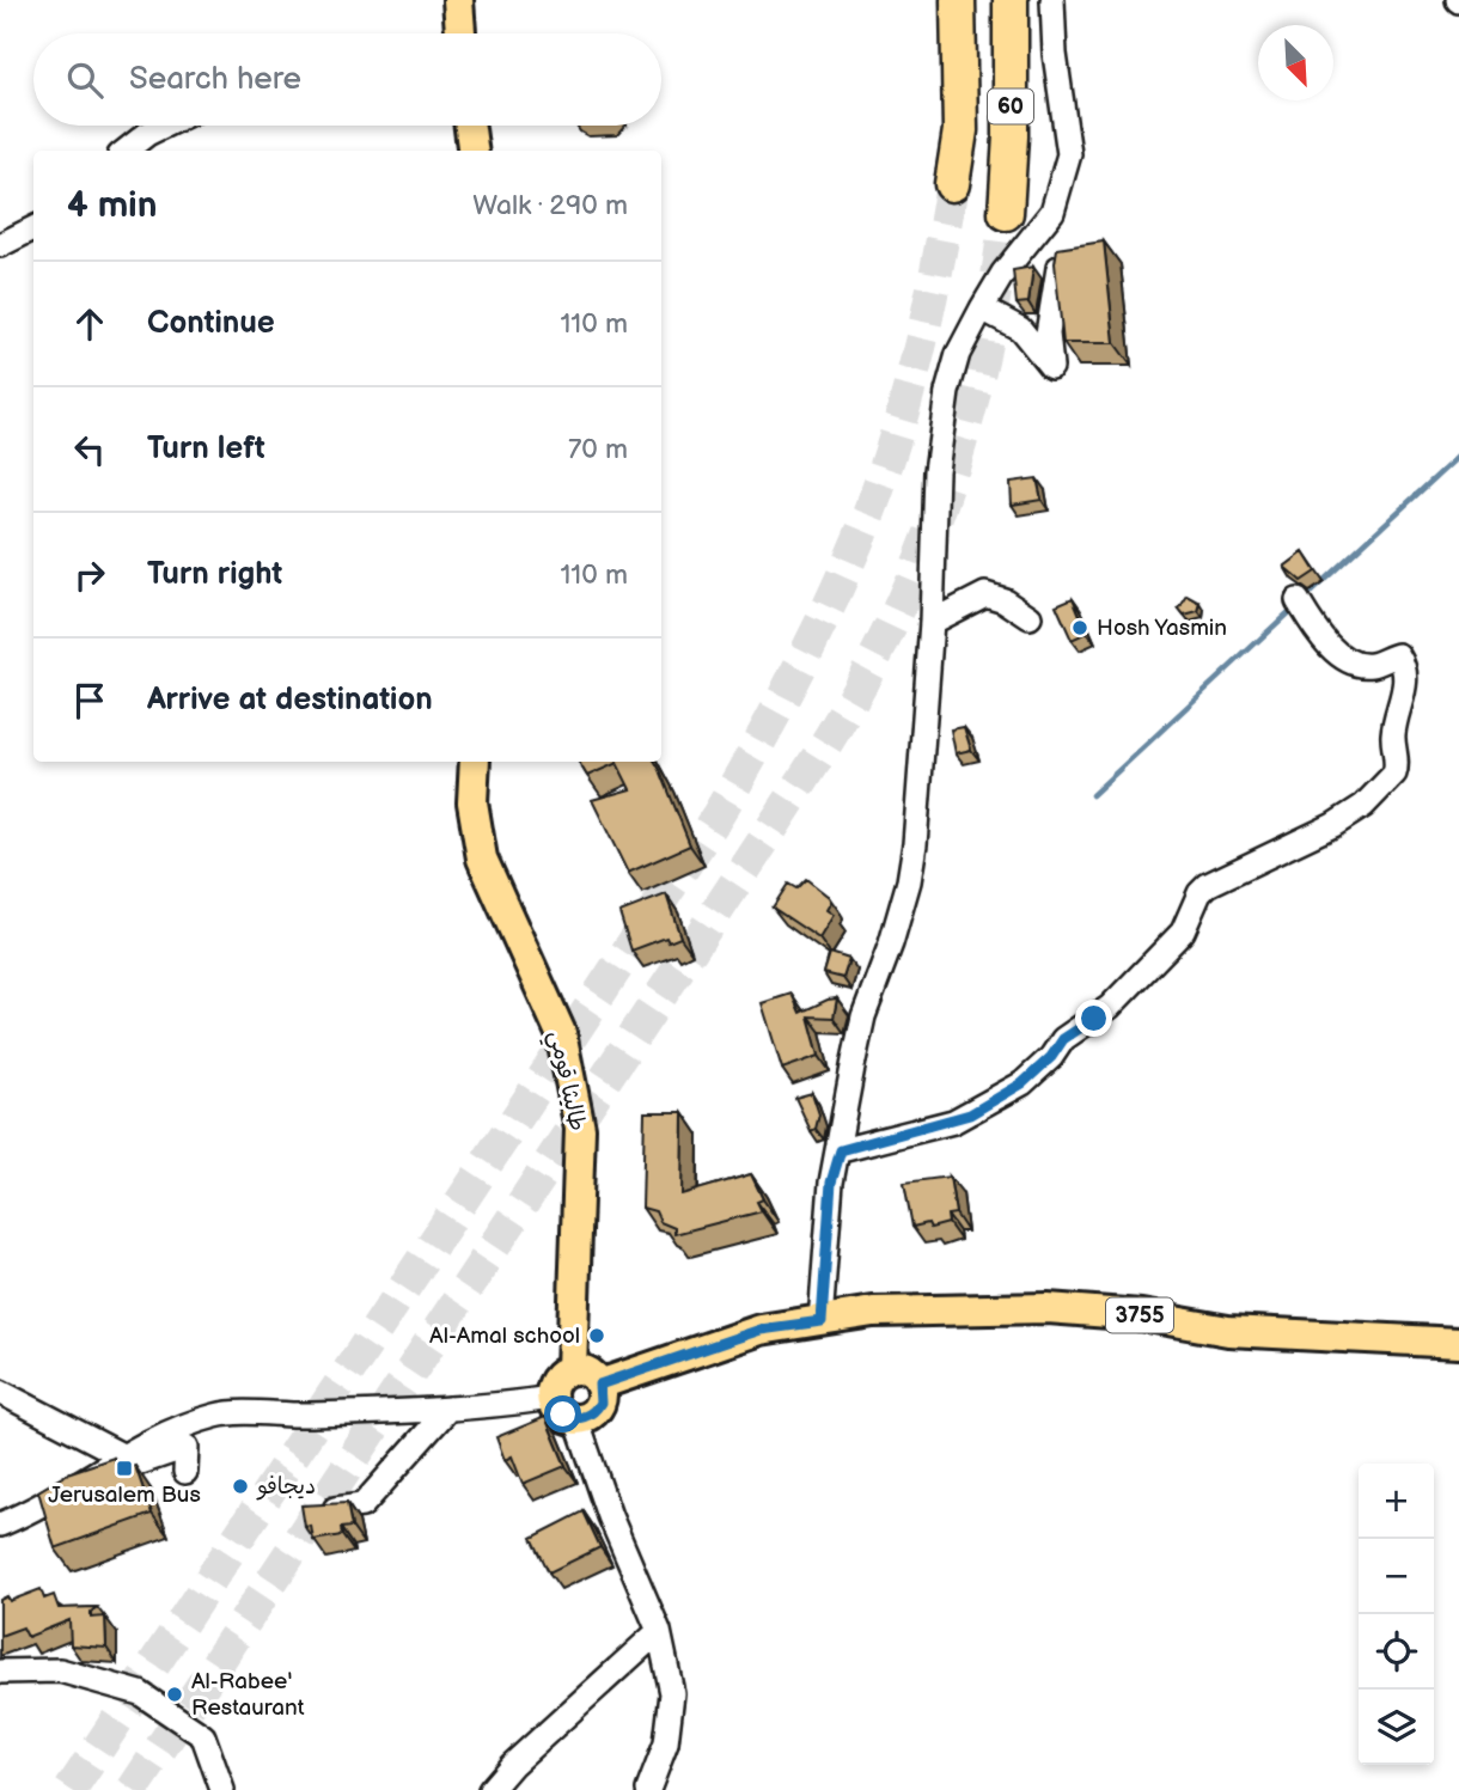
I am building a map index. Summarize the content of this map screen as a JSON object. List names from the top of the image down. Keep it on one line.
{"streets":{"highway":["60"],"main road":["طاليثا قومي","3755"]},"crossings":[["طاليثا قومي","3755"]],"places":{"other":["Hosh Yasmin","Al-Amal school","ديجافو","Al-Rabee' Restaurant"],"transit":["Jerusalem Bus"]},"north":"bottom right","page":{"search":"Search here","heading":["4 min","Walk · 290 m"],"list":[["Continue","110 m"],["Turn left","70 m"],["Turn right","110 m"],"Arrive at destination"],"map_buttons":["+","−"]}}
